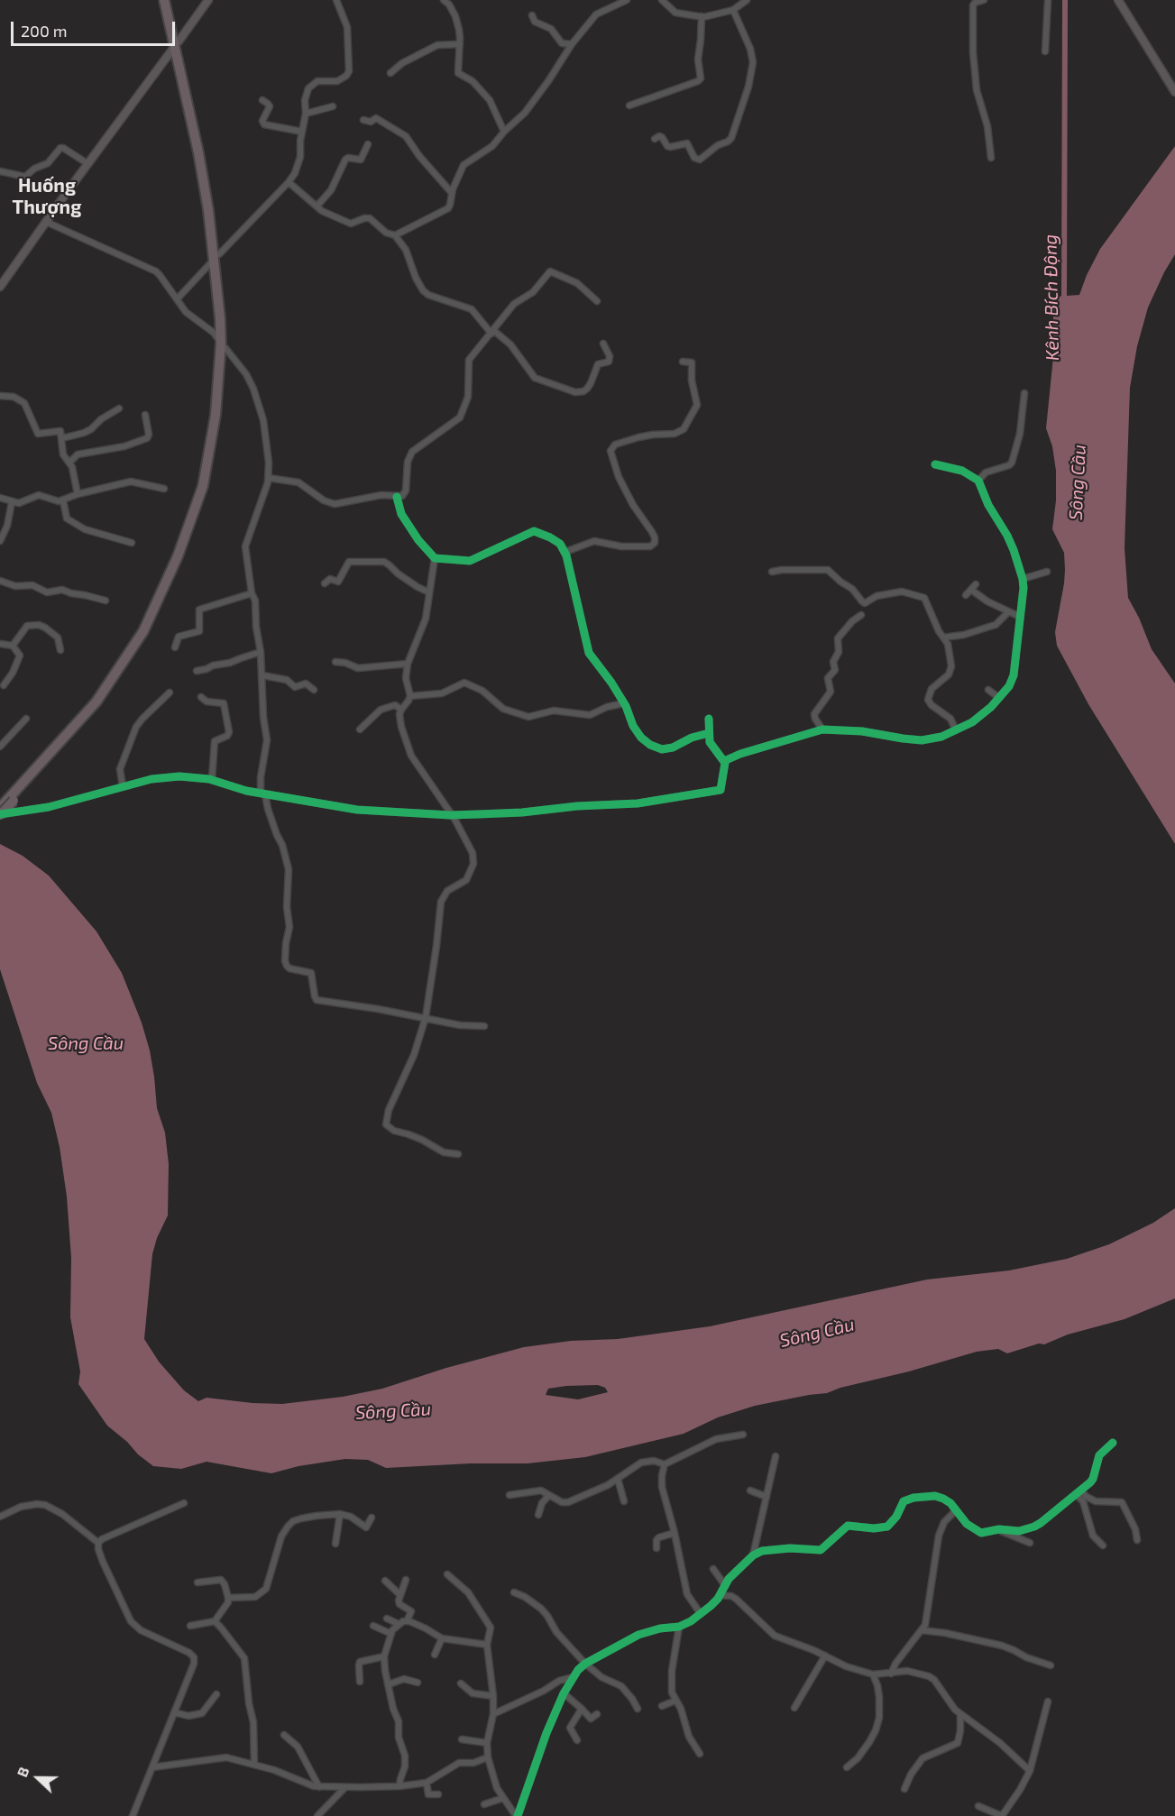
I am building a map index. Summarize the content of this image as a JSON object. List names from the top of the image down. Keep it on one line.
{"districts":["Huống Thượng"],"water":["Kênh Bích Động","Sông Cầu"],"scale_bar":"200 m","north":"left"}
